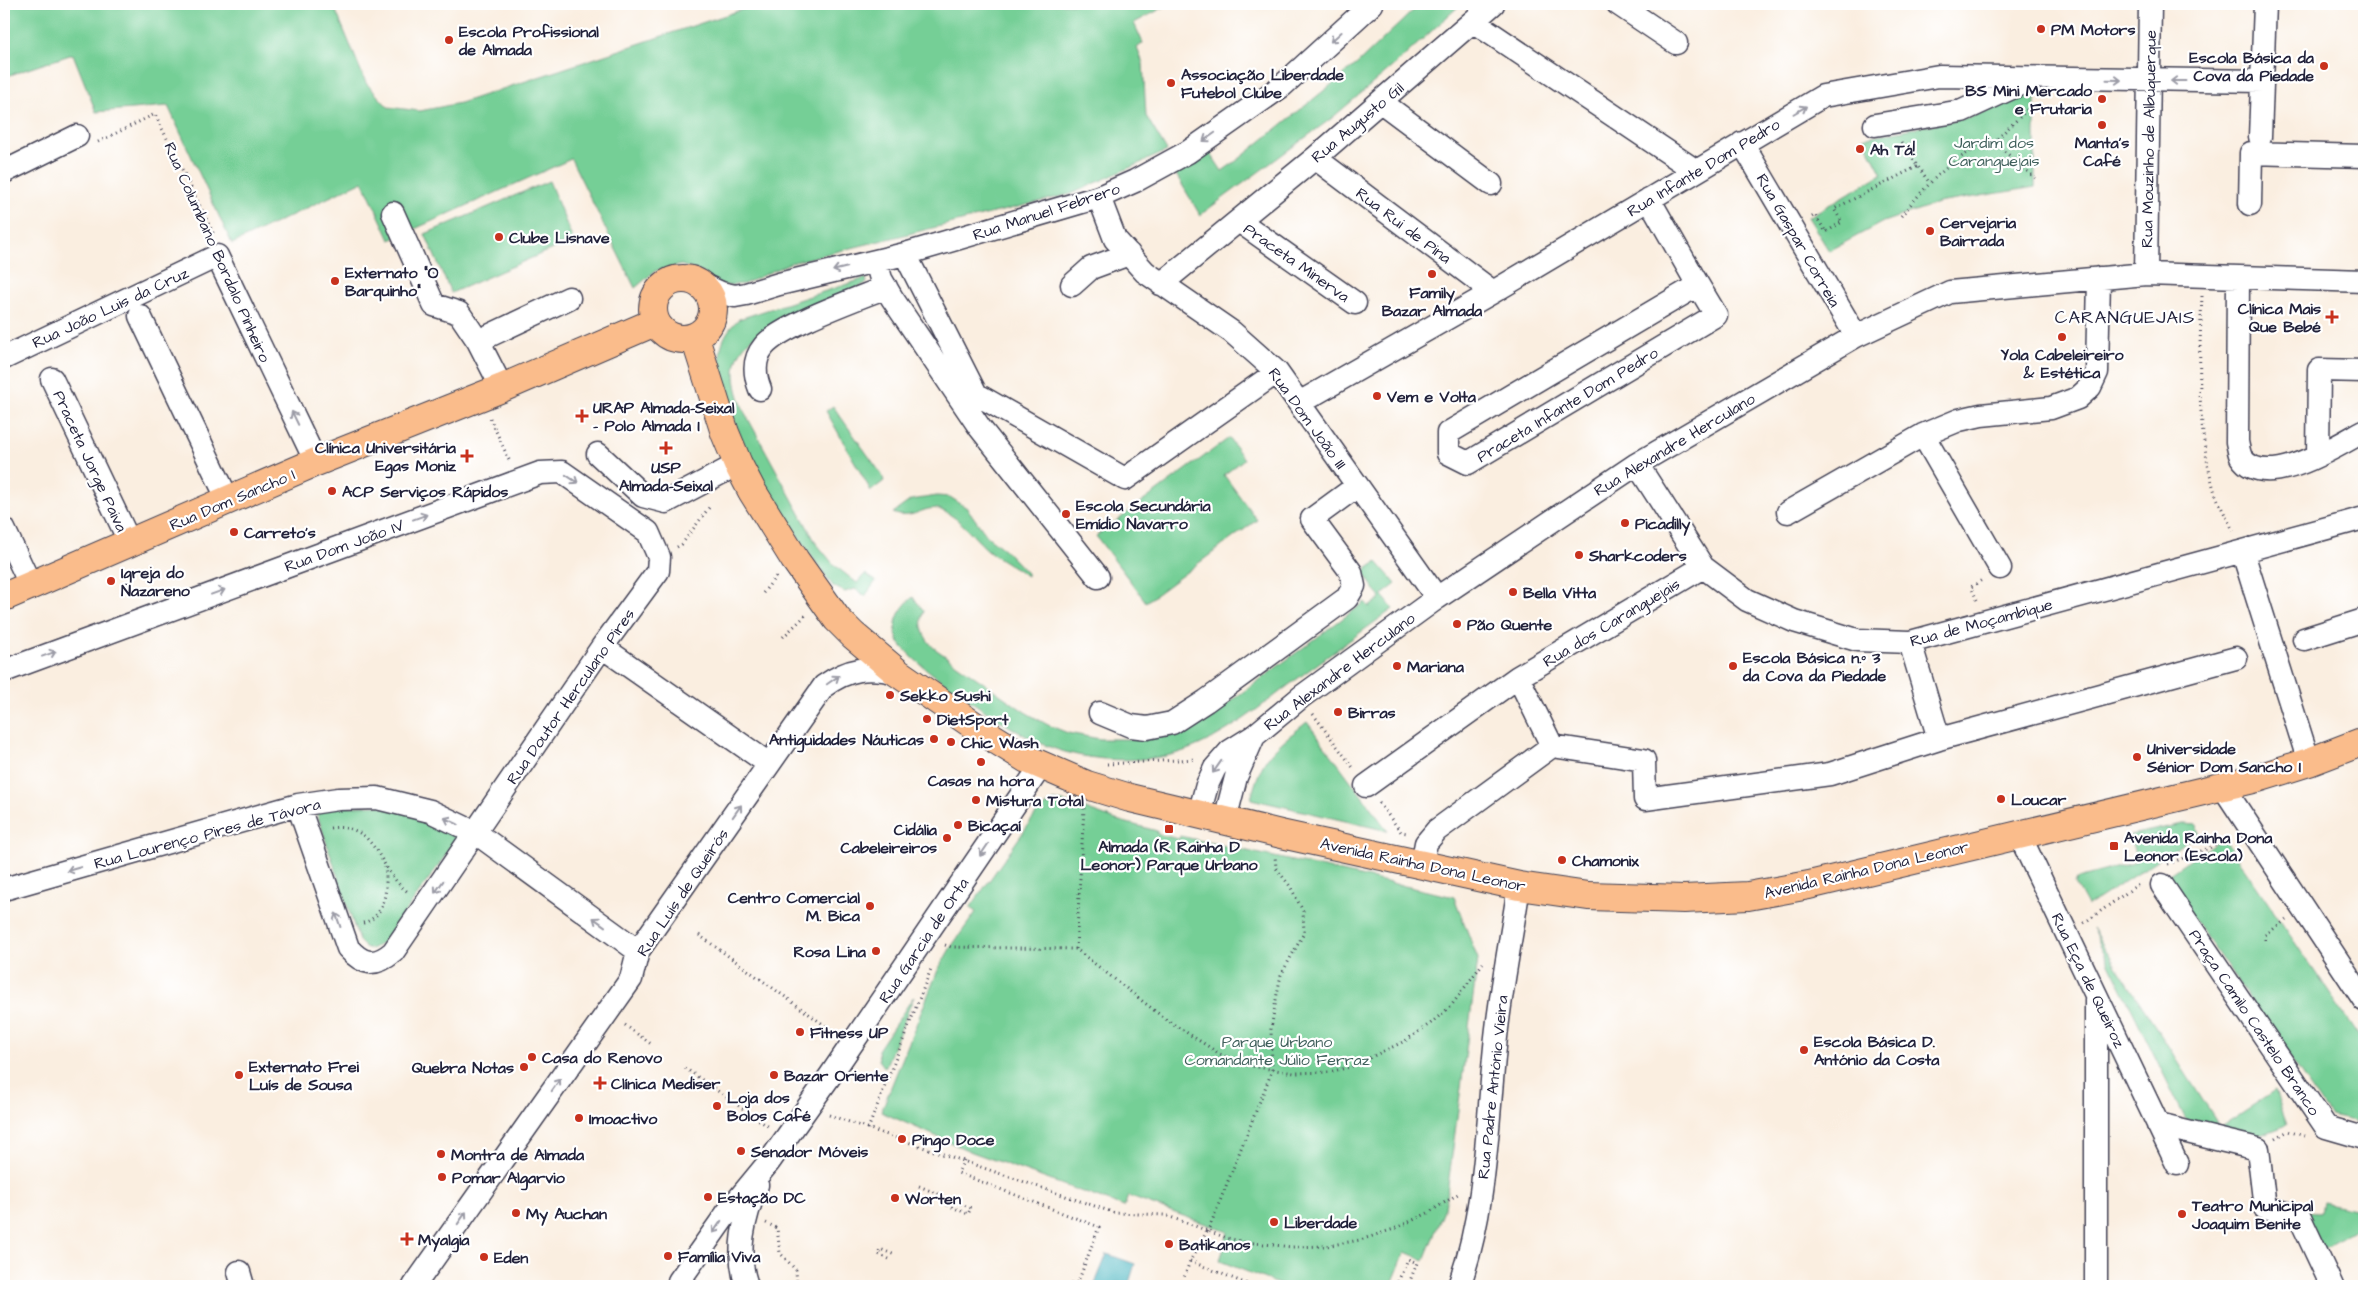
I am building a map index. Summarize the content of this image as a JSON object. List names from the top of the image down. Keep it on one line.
{"streets":{"main road":["Rua Dom Sancho I","Avenida Rainha Dona Leonor"],"street":["Rua Augusto Gil","Rua Mouzinho de Albuquerque","Rua Infante Dom Pedro","Rua Manuel Febrero","Rua Rui de Pina","Rua Gaspar Correia","Rua Columbano Bordalo Pinheiro","Praceta Minerva","Rua João Luis da Cruz","Praceta Infante Dom Pedro","Rua Dom João III","Rua Alexandre Herculano","Praceta Jorge Paiva","Rua Dom João IV","Rua dos Caranguejais","Rua de Moçambique","Rua Doutor Herculano Pires","Rua Lourenço Pires de Távora","Rua Luís de Queirós","Rua Garcia de Orta","Rua Eça de Queiroz","Praça Camilo Castelo Branco","Rua Padre António Vieira"]},"crossings":[["Rua Augusto Gil","Rua Rui de Pina"],["Rua Augusto Gil","Praceta Minerva"],["Rua Augusto Gil","Rua Dom João III"],["Rua Mouzinho de Albuquerque","Rua Infante Dom Pedro"],["Rua Mouzinho de Albuquerque","Rua Alexandre Herculano"],["Rua Infante Dom Pedro","Rua Rui de Pina"],["Rua Infante Dom Pedro","Rua Gaspar Correia"],["Rua Infante Dom Pedro","Praceta Infante Dom Pedro"],["Rua Infante Dom Pedro","Rua Dom João III"],["Rua Manuel Febrero","Rua Dom João III"],["Rua Manuel Febrero","Rua Dom Sancho I"],["Rua Manuel Febrero","Avenida Rainha Dona Leonor"],["Rua Gaspar Correia","Rua Alexandre Herculano"],["Rua Columbano Bordalo Pinheiro","Rua João Luis da Cruz"],["Rua Columbano Bordalo Pinheiro","Rua Dom Sancho I"],["Rua Dom João III","Rua Alexandre Herculano"],["Rua Alexandre Herculano","Rua de Moçambique"],["Rua Alexandre Herculano","Avenida Rainha Dona Leonor"],["Praceta Jorge Paiva","Rua Dom Sancho I"],["Rua Dom Sancho I","Avenida Rainha Dona Leonor"],["Rua Dom João IV","Rua Doutor Herculano Pires"],["Rua dos Caranguejais","Rua de Moçambique"],["Rua Doutor Herculano Pires","Rua Lourenço Pires de Távora"],["Rua Lourenço Pires de Távora","Rua Luís de Queirós"],["Avenida Rainha Dona Leonor","Rua Luís de Queirós"],["Avenida Rainha Dona Leonor","Rua Garcia de Orta"],["Avenida Rainha Dona Leonor","Rua Eça de Queiroz"],["Avenida Rainha Dona Leonor","Rua Padre António Vieira"]],"one_way":["Rua Manuel Febrero","Rua Columbano Bordalo Pinheiro","Rua Dom João IV","Rua Lourenço Pires de Távora","Rua Luís de Queirós","Rua Garcia de Orta"],"districts":["CARANGUEJAIS"],"parks":["Jardim dos Caranguejais","Parque Urbano Comandante Júlio Ferraz"],"places":{"other":["PM Motors","Escola Profissional de Almada","Escola Básica da Cova da Piedade","Associação Liberdade Futebol Clube","BS Mini Mercado e Frutaria","Manta's Café","Ah Tá!","Cervejaria Bairrada","Clube Lisnave","Family Bazar Almada","Externato \"O Barquinho\"","Yola Cabeleireiro & Estética","Vem e Volta","ACP Serviços Rápidos","Escola Secundária Emídio Navarro","Picadilly","Carreto's","Sharkcoders","Igreja do Nazareno","Bella Vitta","Pão Quente","Mariana","Escola Básica n.º 3 da Cova da Piedade","Sekko Sushi","Birras","DietSport","Antiguidades Náuticas","Chic Wash","Universidade Sénior Dom Sancho I","Casas na hora","Loucar","Mistura Total","Bicaçaí","Cidália Cabeleireiros","Chamonix","Centro Comercial M. Bica","Rosa Lina","Fitness UP","Escola Básica D. António da Costa","Casa do Renovo","Quebra Notas","Externato Frei Luís de Sousa","Bazar Oriente","Loja dos Bolos Café","Imoactivo","Pingo Doce","Senador Móveis","Montra de Almada","Pomar Algarvio","Estação DC","Worten","My Auchan","Teatro Municipal Joaquim Benite","Liberdade","Batikanos","Família Viva","Eden"],"health":["Clínica Mais Que Bebé","URAP Almada-Seixal - Polo Almada I","USP Almada-Seixal","Clínica Universitária Egas Moniz","Clínica Mediser","Myalgia"],"transit":["Almada (R Rainha D Leonor) Parque Urbano","Avenida Rainha Dona Leonor (Escola)"]}}
